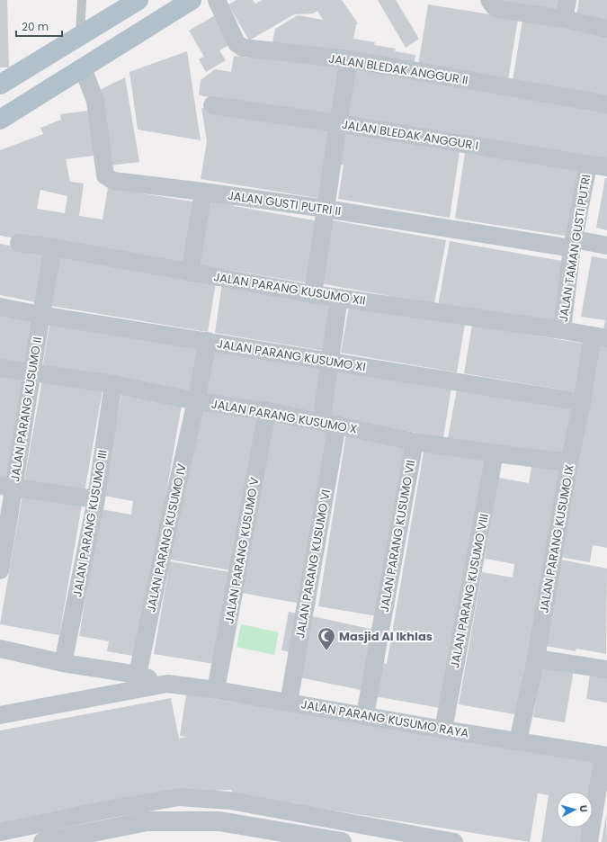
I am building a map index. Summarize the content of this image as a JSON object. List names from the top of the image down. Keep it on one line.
{"streets":{"street":["JALAN BLEDAK ANGGUR II","JALAN BLEDAK ANGGUR I","JALAN GUSTI PUTRI II","JALAN TAMAN GUSTI PUTRI","JALAN PARANG KUSUMO XII","JALAN PARANG KUSUMO XI","JALAN PARANG KUSUMO II","JALAN PARANG KUSUMO X","JALAN PARANG KUSUMO III","JALAN PARANG KUSUMO VII","JALAN PARANG KUSUMO IV","JALAN PARANG KUSUMO IX","JALAN PARANG KUSUMO V","JALAN PARANG KUSUMO VI","JALAN PARANG KUSUMO VIII","JALAN PARANG KUSUMO RAYA"]},"crossings":[["JALAN BLEDAK ANGGUR I","JALAN TAMAN GUSTI PUTRI"],["JALAN GUSTI PUTRI II","JALAN TAMAN GUSTI PUTRI"],["JALAN TAMAN GUSTI PUTRI","JALAN PARANG KUSUMO XII"],["JALAN TAMAN GUSTI PUTRI","JALAN PARANG KUSUMO IX"],["JALAN PARANG KUSUMO XII","JALAN PARANG KUSUMO II"],["JALAN PARANG KUSUMO XII","JALAN PARANG KUSUMO VI"],["JALAN PARANG KUSUMO XI","JALAN PARANG KUSUMO II"],["JALAN PARANG KUSUMO XI","JALAN PARANG KUSUMO IV"],["JALAN PARANG KUSUMO XI","JALAN PARANG KUSUMO IX"],["JALAN PARANG KUSUMO XI","JALAN PARANG KUSUMO VI"],["JALAN PARANG KUSUMO II","JALAN PARANG KUSUMO X"],["JALAN PARANG KUSUMO X","JALAN PARANG KUSUMO III"],["JALAN PARANG KUSUMO X","JALAN PARANG KUSUMO VII"],["JALAN PARANG KUSUMO X","JALAN PARANG KUSUMO IV"],["JALAN PARANG KUSUMO X","JALAN PARANG KUSUMO IX"],["JALAN PARANG KUSUMO X","JALAN PARANG KUSUMO V"],["JALAN PARANG KUSUMO X","JALAN PARANG KUSUMO VI"],["JALAN PARANG KUSUMO X","JALAN PARANG KUSUMO VIII"],["JALAN PARANG KUSUMO III","JALAN PARANG KUSUMO RAYA"],["JALAN PARANG KUSUMO VII","JALAN PARANG KUSUMO RAYA"],["JALAN PARANG KUSUMO IV","JALAN PARANG KUSUMO RAYA"],["JALAN PARANG KUSUMO IX","JALAN PARANG KUSUMO RAYA"],["JALAN PARANG KUSUMO V","JALAN PARANG KUSUMO RAYA"],["JALAN PARANG KUSUMO VI","JALAN PARANG KUSUMO RAYA"],["JALAN PARANG KUSUMO VIII","JALAN PARANG KUSUMO RAYA"]],"places":{"mosque":["Masjid Al Ikhlas"]},"scale_bar":"20 m","north":"right"}
